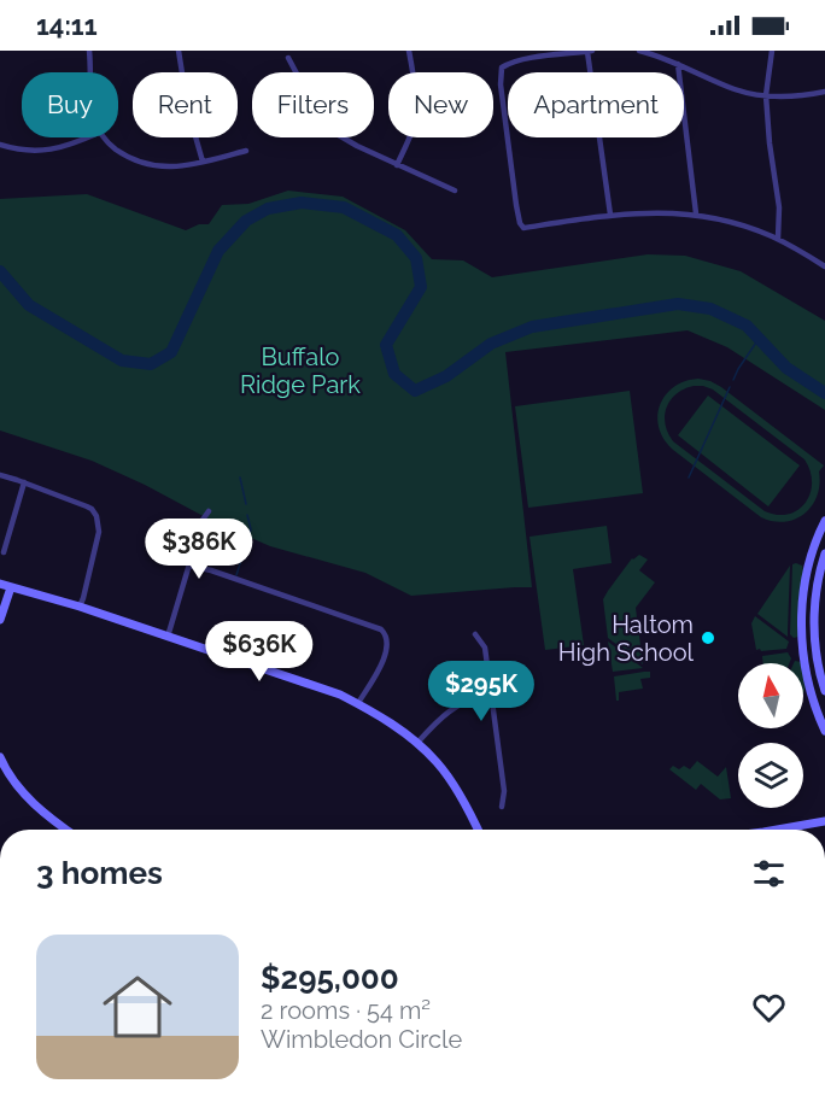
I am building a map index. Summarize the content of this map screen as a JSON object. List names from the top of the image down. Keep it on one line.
{"parks":["Buffalo Ridge Park"],"places":["Haltom High School"],"north":"top","page":{"status":"14:11","chip":["Buy","Rent","Filters","New","Apartment"],"price":["$386K","$636K","$295K"],"heading":"3 homes","list":[{"name":"$295,000","note":"2 rooms · 54 m² · Wimbledon Circle"}]}}
